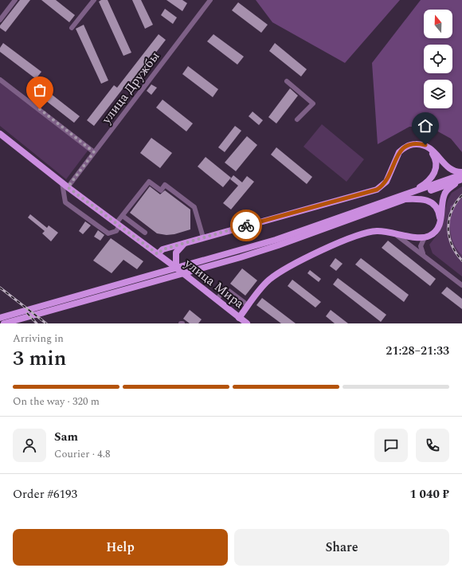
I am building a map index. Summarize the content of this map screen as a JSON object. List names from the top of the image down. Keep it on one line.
{"streets":{"main road":["улица Мира"],"street":["улица Дружбы"]},"crossings":[["улица Дружбы","улица Мира"]],"north":"top","page":{"heading":["3 min","Arriving in","21:28–21:33"],"panel":["Sam","Courier · 4.8","Order #6193","1 040 ₽"],"bar":"On the way · 320 m","buttons":["Help","Share"]}}
